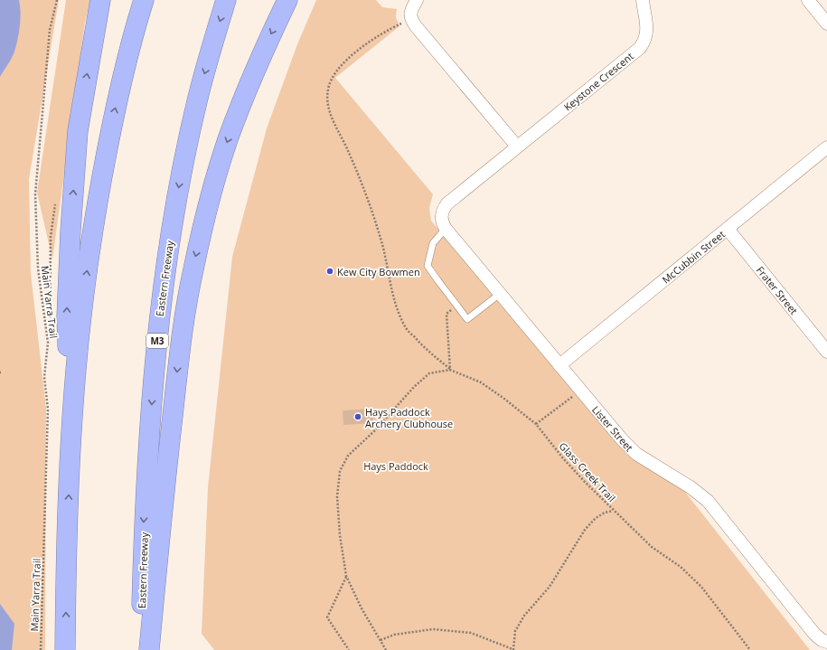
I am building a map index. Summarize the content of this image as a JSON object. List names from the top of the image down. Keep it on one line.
{"streets":{"highway":["Eastern Freeway","M3"],"street":["Keystone Crescent","McCubbin Street","Frater Street","Lister Street"],"path":["Main Yarra Trail","Glass Creek Trail"]},"crossings":[["Keystone Crescent","Lister Street"],["McCubbin Street","Frater Street"],["McCubbin Street","Lister Street"]],"parks":["Hays Paddock"],"places":["Kew City Bowmen","Hays Paddock Archery Clubhouse"]}
